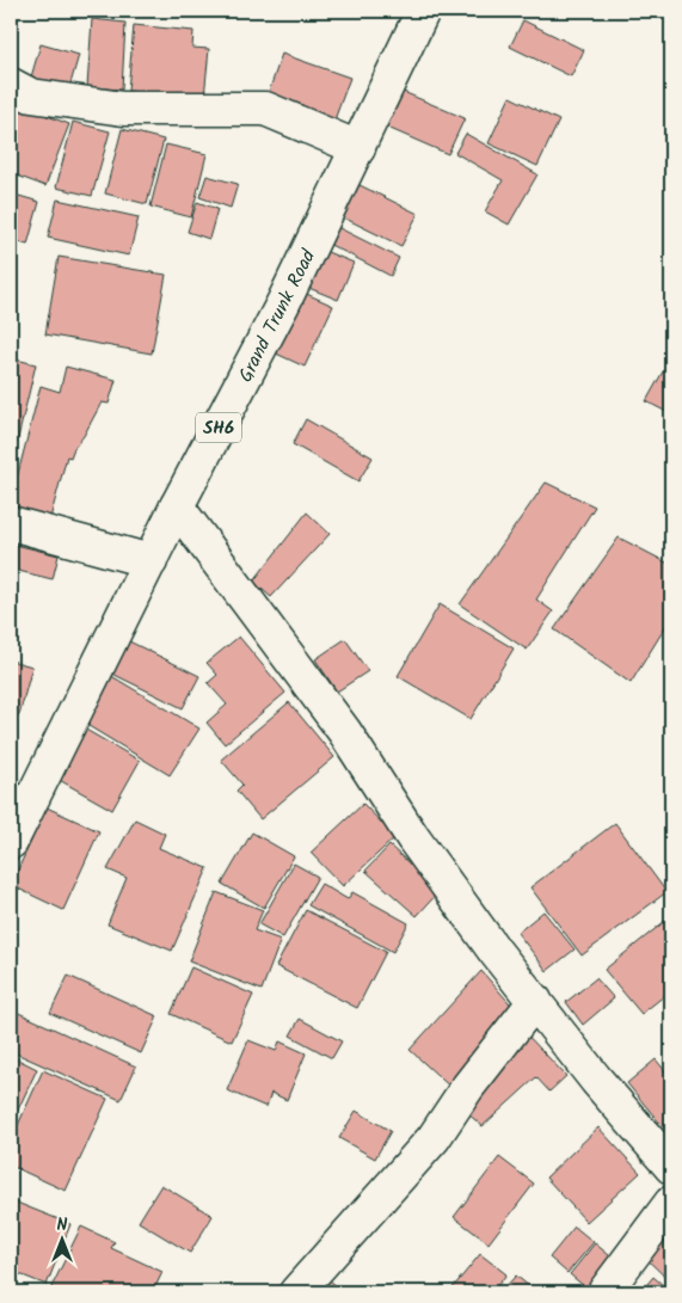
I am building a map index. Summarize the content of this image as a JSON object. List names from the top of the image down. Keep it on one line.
{"streets":{"street":["Grand Trunk Road","SH6"]},"north":"top"}
